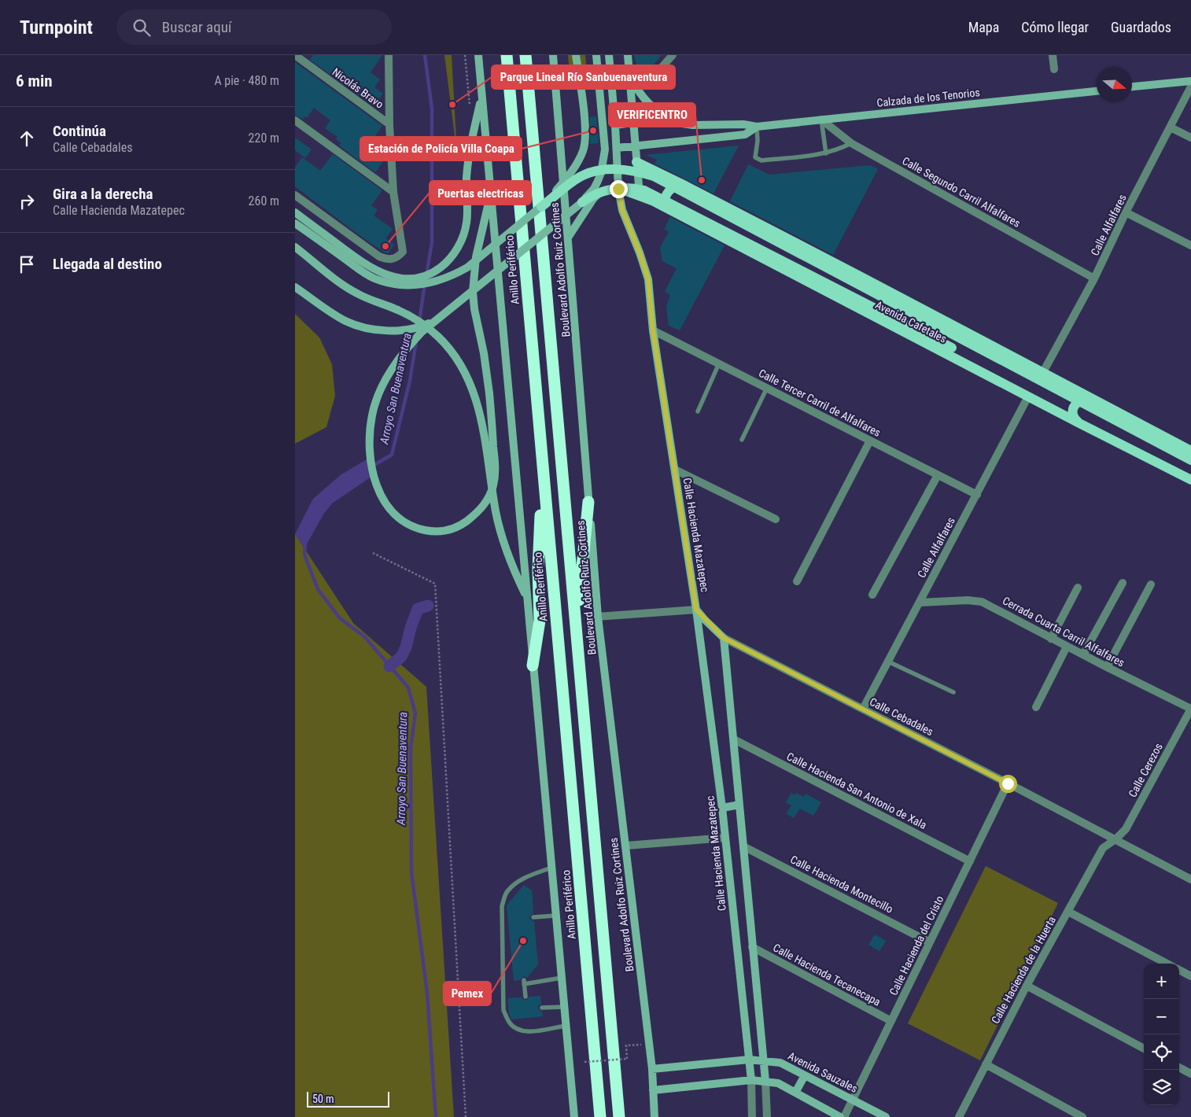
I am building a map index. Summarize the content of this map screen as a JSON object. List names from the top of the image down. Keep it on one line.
{"streets":{"highway":["Anillo Periférico"],"main road":["Calzada de los Tenorios","Boulevard Adolfo Ruiz Cortines","Avenida Cafetales","Calle Hacienda Mazatepec","Calle Cebadales","Avenida Sauzales"],"street":["Nicolás Bravo","Calle Segundo Carril Alfalfares","Calle Alfalfares","Calle Tercer Carril de Alfalfares","Cerrada Cuarta Carril Alfalfares","Calle Cerezos","Calle Hacienda San Antonio de Xala","Calle Hacienda Montecillo","Calle Hacienda del Cristo","Calle Hacienda de la Huerta","Calle Hacienda Tecanecapa"]},"crossings":[["Calzada de los Tenorios","Calle Segundo Carril Alfalfares"],["Calzada de los Tenorios","Calle Hacienda Mazatepec"],["Calle Segundo Carril Alfalfares","Calle Alfalfares"],["Calle Alfalfares","Avenida Cafetales"],["Calle Alfalfares","Calle Tercer Carril de Alfalfares"],["Calle Alfalfares","Cerrada Cuarta Carril Alfalfares"],["Calle Alfalfares","Calle Cebadales"],["Boulevard Adolfo Ruiz Cortines","Avenida Sauzales"],["Avenida Cafetales","Calle Hacienda Mazatepec"],["Calle Tercer Carril de Alfalfares","Calle Hacienda Mazatepec"],["Calle Hacienda Mazatepec","Calle Cebadales"],["Calle Hacienda Mazatepec","Avenida Sauzales"],["Cerrada Cuarta Carril Alfalfares","Calle Cerezos"],["Calle Cebadales","Calle Cerezos"],["Calle Cebadales","Calle Hacienda del Cristo"],["Calle Cebadales","Calle Hacienda de la Huerta"],["Calle Cerezos","Calle Hacienda de la Huerta"],["Calle Hacienda San Antonio de Xala","Calle Hacienda del Cristo"],["Calle Hacienda Montecillo","Calle Hacienda del Cristo"],["Calle Hacienda del Cristo","Calle Hacienda Tecanecapa"],["Calle Hacienda del Cristo","Avenida Sauzales"]],"water":["Arroyo San Buenaventura"],"places":["Parque Lineal Río Sanbuenaventura","Estación de Policía Villa Coapa","VERIFICENTRO","Puertas electricas","Pemex"],"scale_bar":"50 m","north":"right","page":{"header":"Turnpoint","search":"Buscar aquí","nav":["Mapa","Cómo llegar","Guardados"],"heading":["6 min","A pie · 480 m"],"list":[["Continúa","Calle Cebadales","220 m"],["Gira a la derecha","Calle Hacienda Mazatepec","260 m"],"Llegada al destino"],"map_buttons":["+","−"],"scale":"50 m"}}
